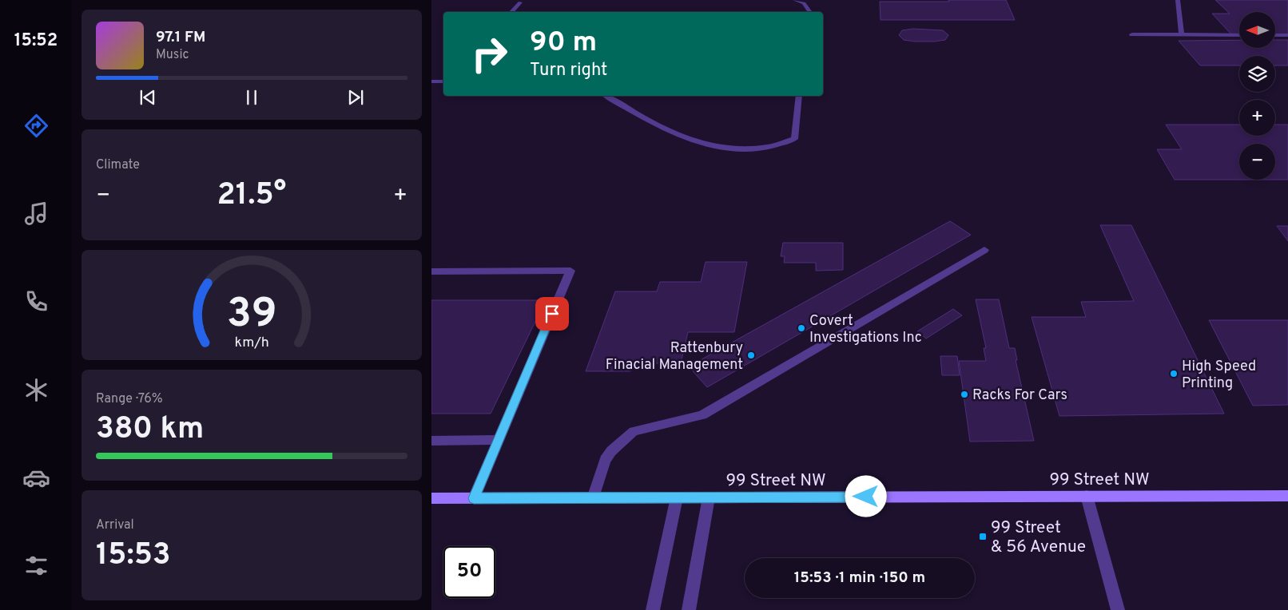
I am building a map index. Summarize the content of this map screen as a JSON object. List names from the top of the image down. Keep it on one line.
{"streets":{"main road":["99 Street NW"]},"places":{"other":["Covert Investigations Inc","Rattenbury Finacial Management","High Speed Printing","Racks For Cars"],"transit":["99 Street & 56 Avenue"]},"north":"left","page":{"tabs":"15:52","map_buttons":["+","−"],"turn":["90 m","Turn right"],"song":["97.1 FM","Music"],"tile":["Climate",["Range · 76%","380 km"],["Arrival","15:53"]],"heat":["−","21.5°","+"],"limit":"50","trip":"15:53 · 1 min · 150 m","gauge":["39","km/h"]}}
